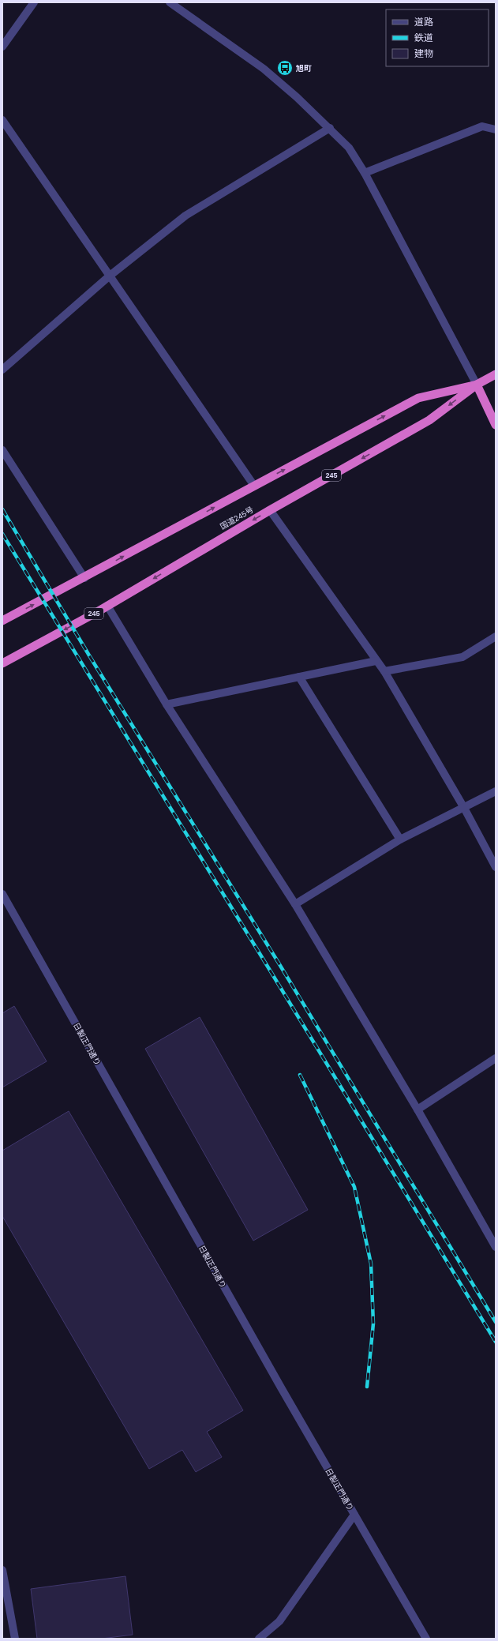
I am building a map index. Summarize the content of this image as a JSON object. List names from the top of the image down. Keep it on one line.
{"streets":{"highway":["245","国道245号"],"street":["日製正門通り"]},"places":{"bus stop":["旭町"]},"legend":["道路","鉄道","建物"]}
